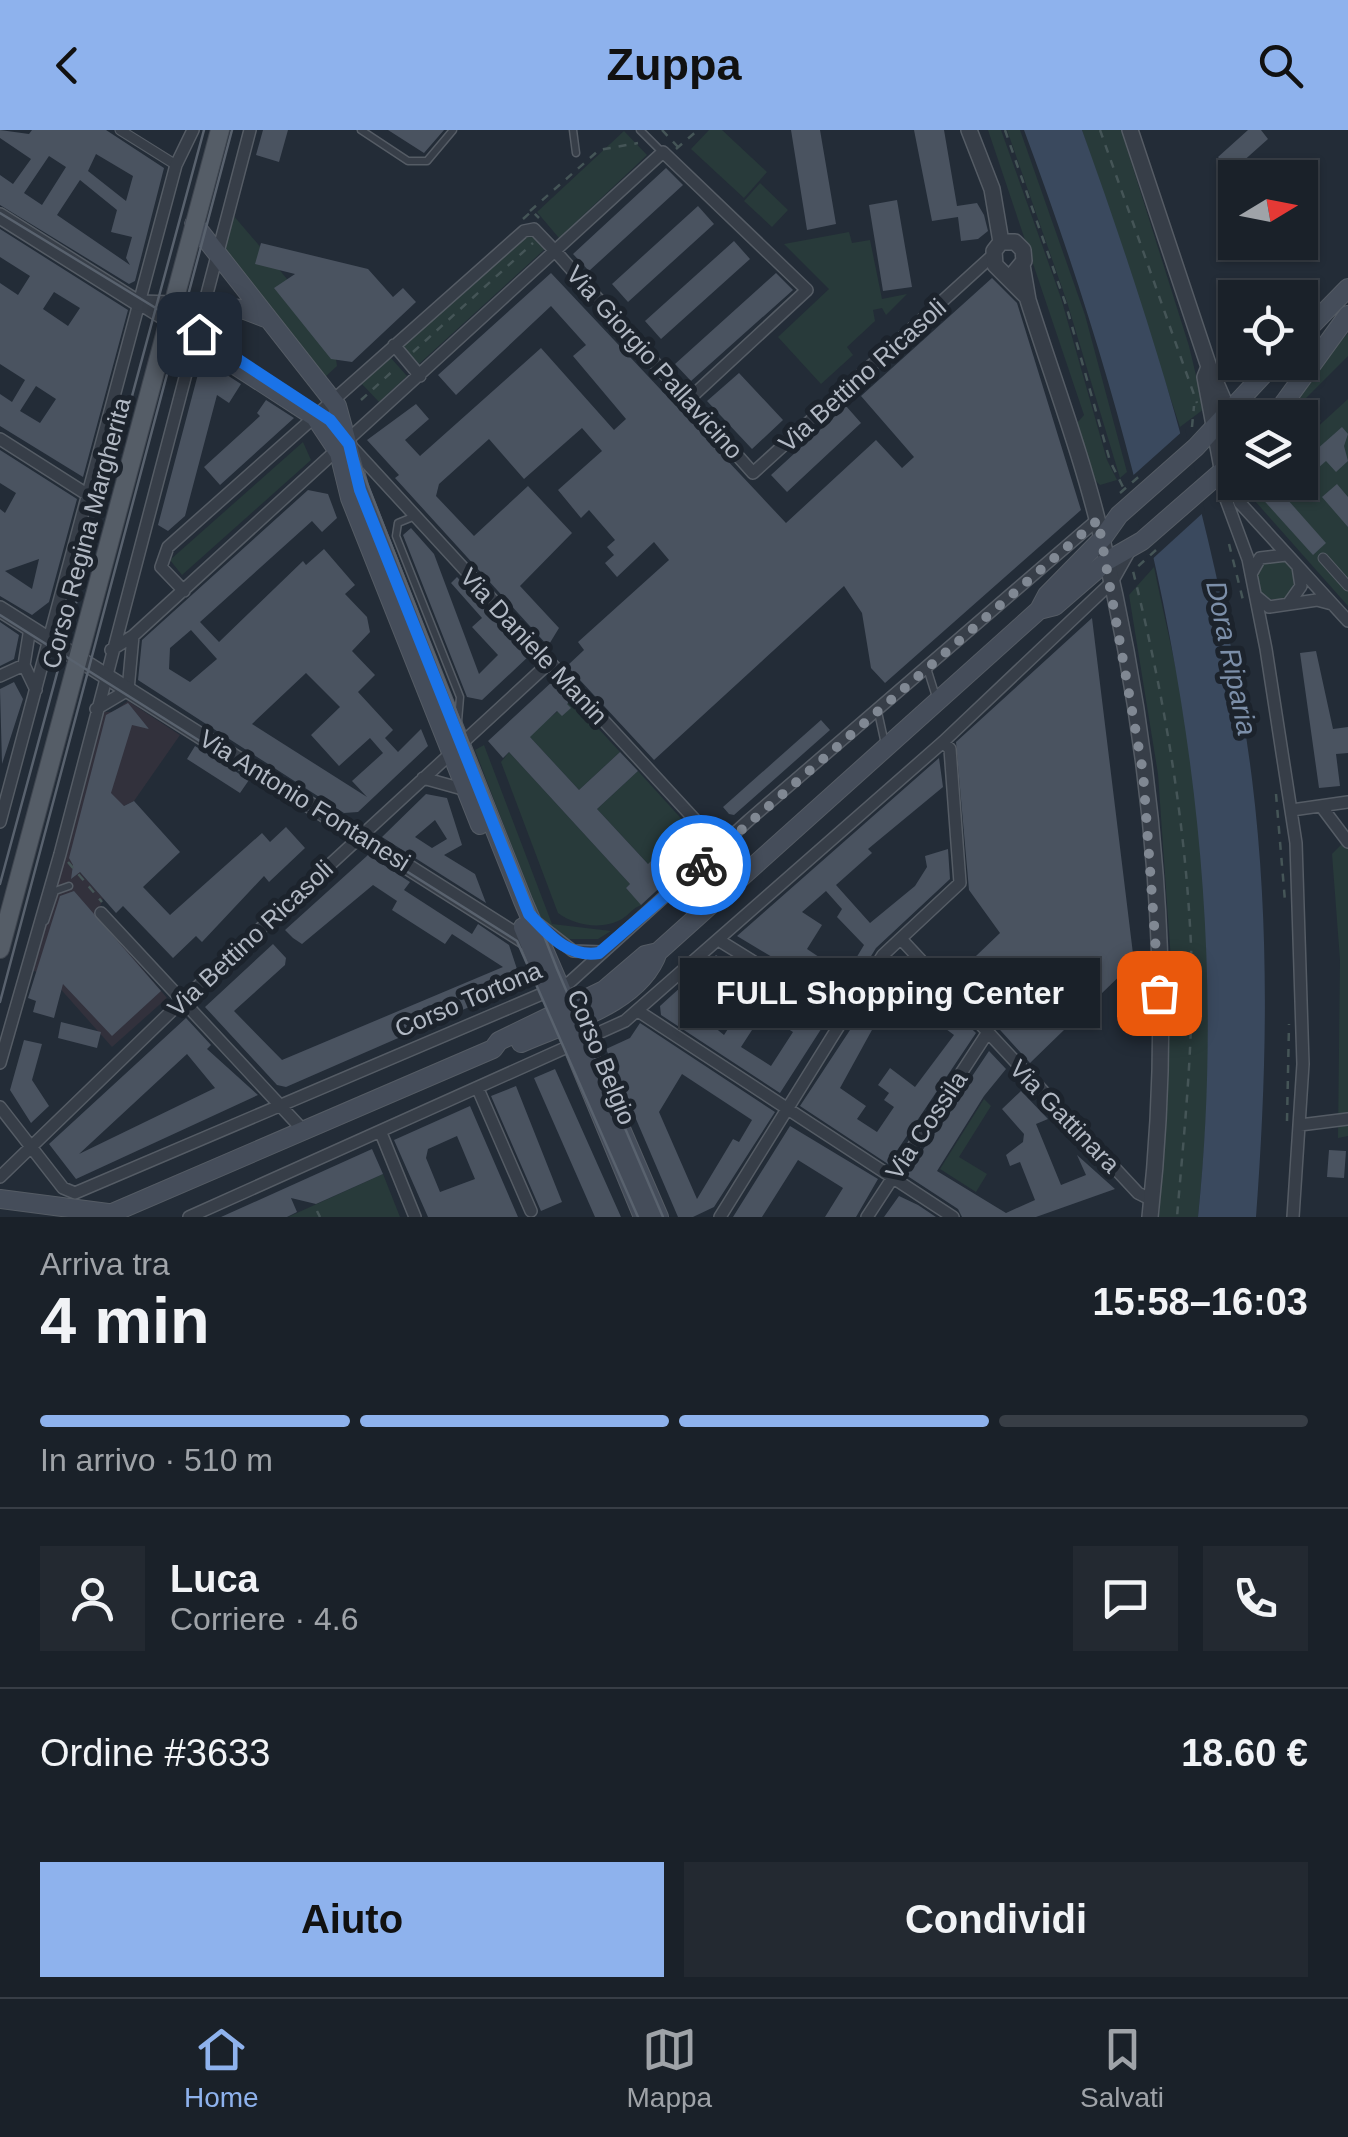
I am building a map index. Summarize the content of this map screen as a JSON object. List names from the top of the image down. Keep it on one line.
{"streets":{"main road":["Corso Regina Margherita","Corso Tortona","Corso Belgio"],"street":["Via Giorgio Pallavicino","Via Bettino Ricasoli","Via Daniele Manin","Via Antonio Fontanesi","Via Gattinara","Via Cossila"]},"crossings":[["Via Giorgio Pallavicino","Via Bettino Ricasoli"],["Via Bettino Ricasoli","Via Daniele Manin"],["Via Bettino Ricasoli","Via Antonio Fontanesi"],["Via Bettino Ricasoli","Corso Belgio"],["Corso Regina Margherita","Via Antonio Fontanesi"],["Corso Regina Margherita","Corso Belgio"],["Via Daniele Manin","Corso Tortona"],["Via Daniele Manin","Corso Belgio"],["Via Antonio Fontanesi","Corso Belgio"],["Corso Tortona","Corso Belgio"],["Via Gattinara","Via Cossila"]],"water":["Dora Riparia"],"places":["FULL Shopping Center"],"north":"right","page":{"header":"Zuppa","bubble":"FULL Shopping Center","heading":["4 min","Arriva tra","15:58–16:03"],"panel":["Luca","Corriere · 4.6","Ordine #3633","18.60 €"],"bar":"In arrivo · 510 m","buttons":["Aiuto","Condividi"],"tabs":["Home","Mappa","Salvati"]}}
